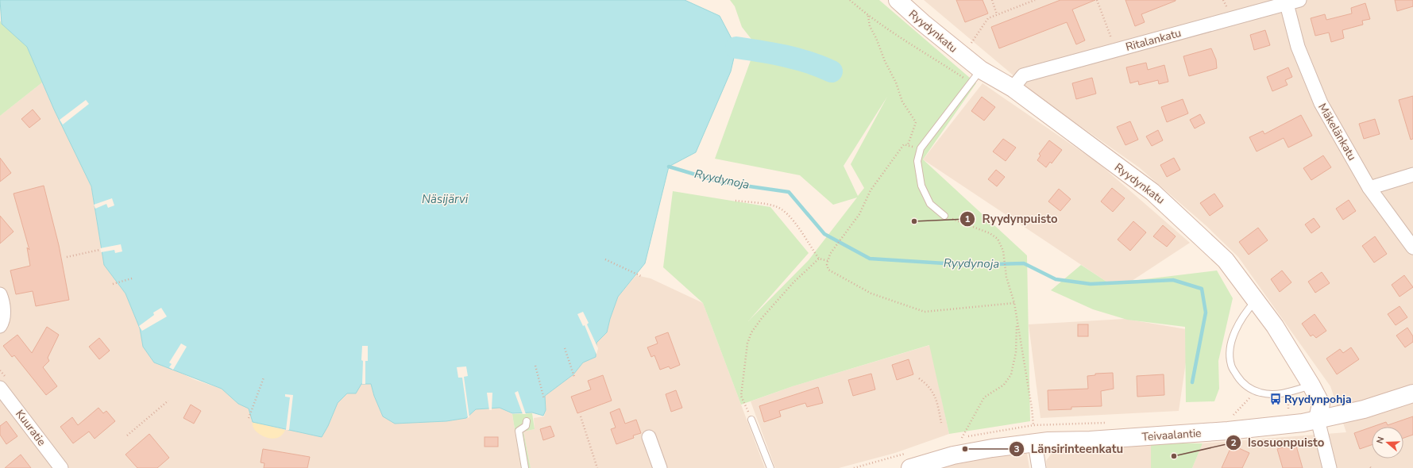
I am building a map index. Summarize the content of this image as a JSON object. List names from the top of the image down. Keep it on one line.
{"streets":{"street":["Ryydynkatu","Ritalankatu","Mäkelänkatu","Kuuratie","Teivaalantie"]},"crossings":[["Ryydynkatu","Ritalankatu"],["Ryydynkatu","Teivaalantie"],["Ritalankatu","Mäkelänkatu"]],"water":["Ryydynoja","Näsijärvi"],"places":{"other":["Ryydynpuisto","Länsirinteenkatu","Isosuonpuisto"],"bus stop":["Ryydynpohja"]},"north":"left"}
